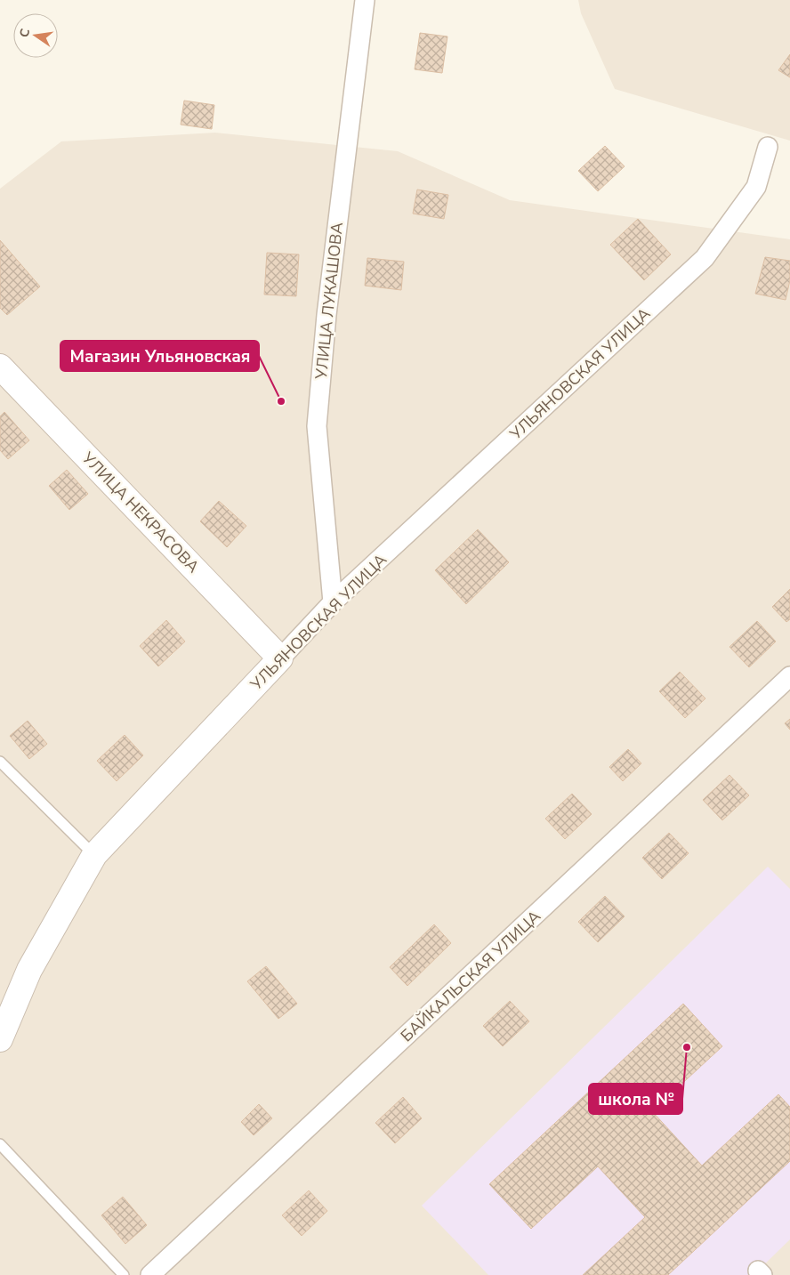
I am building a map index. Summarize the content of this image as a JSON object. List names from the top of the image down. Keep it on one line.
{"streets":{"street":["УЛИЦА ЛУКАШОВА","УЛЬЯНОВСКАЯ УЛИЦА","УЛИЦА НЕКРАСОВА","БАЙКАЛЬСКАЯ УЛИЦА"]},"crossings":[["УЛИЦА ЛУКАШОВА","УЛЬЯНОВСКАЯ УЛИЦА"],["УЛЬЯНОВСКАЯ УЛИЦА","УЛИЦА НЕКРАСОВА"]],"places":["Магазин Ульяновская","школа №"],"north":"left"}
